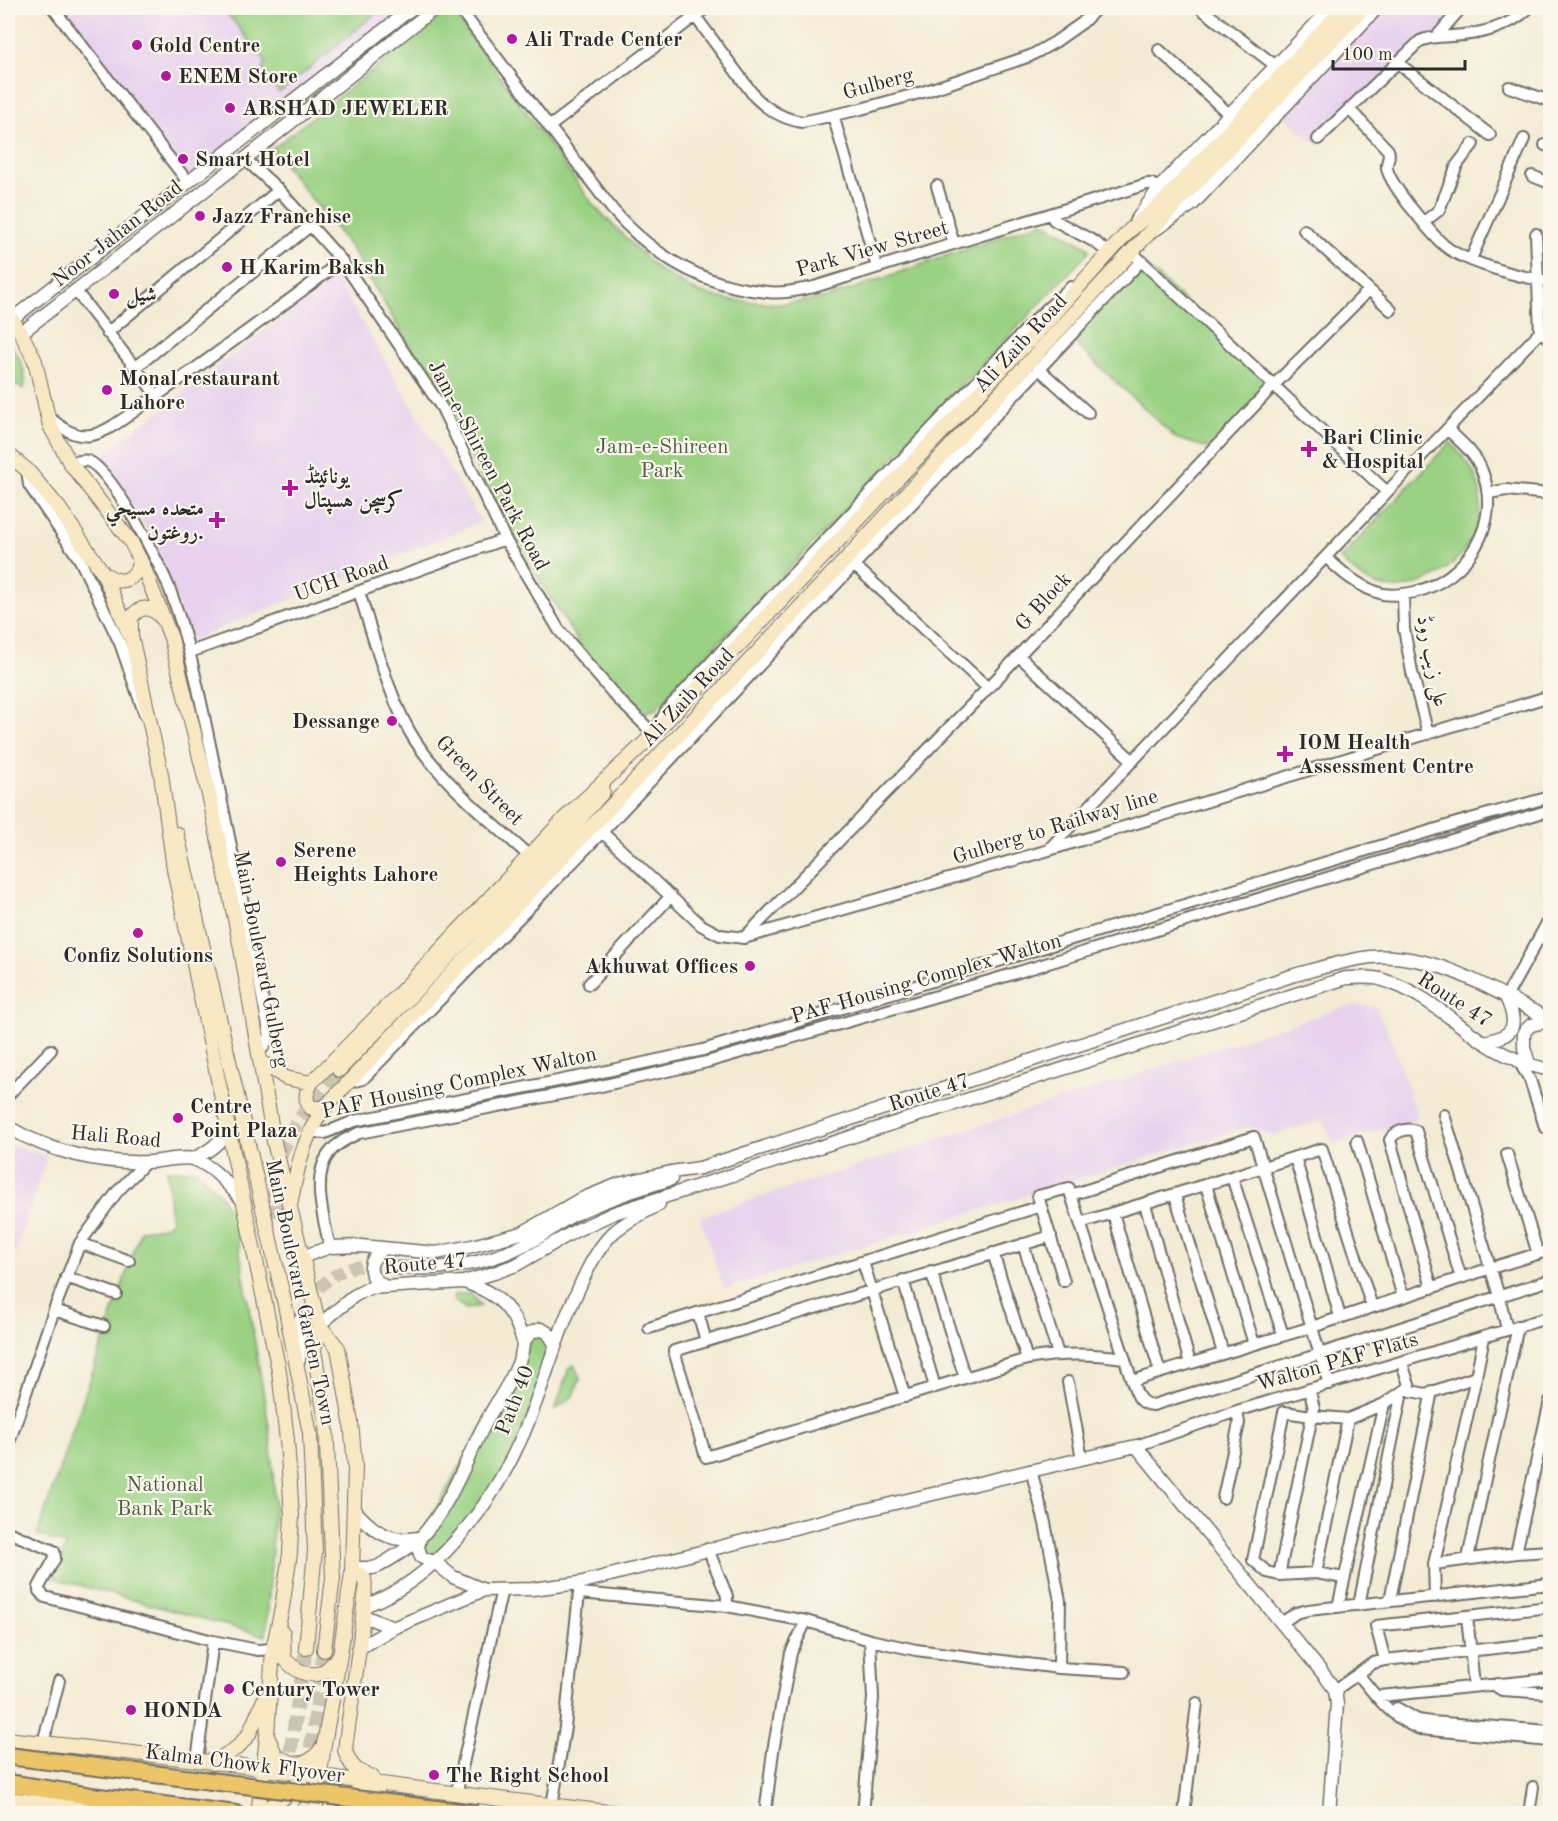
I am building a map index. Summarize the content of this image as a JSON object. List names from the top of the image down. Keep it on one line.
{"streets":{"main road":["Ali Zaib Road","Main Boulevard Gulberg","Main Boulevard Garden Town","Kalma Chowk Flyover"],"street":["Gulberg","Noor Jahan Road","Park View Street","Jam-e-Shireen Park Road","UCH Road","G Block","علی زیب روڈ","Green Street","Gulberg to Railway line","PAF Housing Complex Walton","Route 47","Hali Road","Walton PAF Flats","Path 40"]},"crossings":[["Noor Jahan Road","Jam-e-Shireen Park Road"],["Noor Jahan Road","Main Boulevard Gulberg"],["Park View Street","Ali Zaib Road"],["Ali Zaib Road","Jam-e-Shireen Park Road"],["Ali Zaib Road","Green Street"],["Ali Zaib Road","Main Boulevard Gulberg"],["Ali Zaib Road","PAF Housing Complex Walton"],["Jam-e-Shireen Park Road","UCH Road"],["UCH Road","Green Street"],["G Block","Gulberg to Railway line"],["علی زیب روڈ","Gulberg to Railway line"],["Main Boulevard Gulberg","Route 47"],["Main Boulevard Gulberg","Main Boulevard Garden Town"],["Main Boulevard Gulberg","Path 40"],["PAF Housing Complex Walton","Route 47"],["Route 47","Main Boulevard Garden Town"],["Route 47","Path 40"]],"parks":["Jam-e-Shireen Park","National Bank Park"],"places":{"other":["Ali Trade Center","Gold Centre","ENEM Store","ARSHAD JEWELER","Smart Hotel","Jazz Franchise","H Karim Baksh","شیل","Monal restaurant Lahore","Dessange","Serene Heights Lahore","Confiz Solutions","Akhuwat Offices","Centre Point Plaza","Century Tower","HONDA","The Right School"],"health":["Bari Clinic & Hospital","یونائیٹڈ کرسچن ہسپتال","متحده مسیحي روغتون.","IOM Health Assessment Centre"]},"scale_bar":"100 m"}
